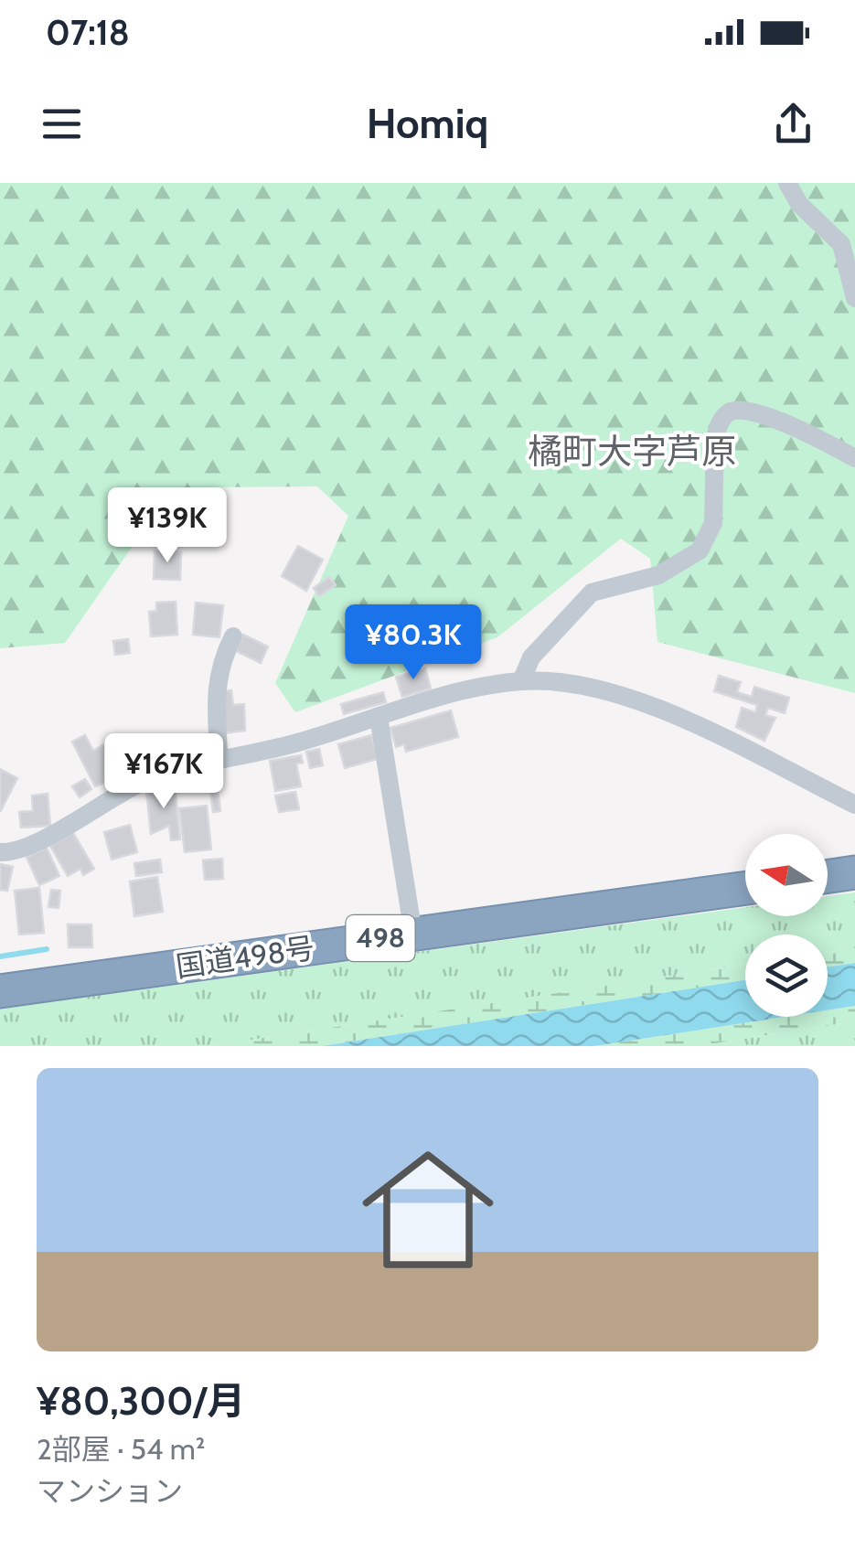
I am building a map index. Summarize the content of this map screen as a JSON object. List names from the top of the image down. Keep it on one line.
{"streets":{"highway":["498","国道498号"]},"districts":["橘町大字芦原"],"north":"left","page":{"status":"07:18","header":"Homiq","price":["¥139K","¥80.3K","¥167K"],"list":[{"name":"¥80,300/月","note":"2部屋 · 54 m² · マンション"}]}}
